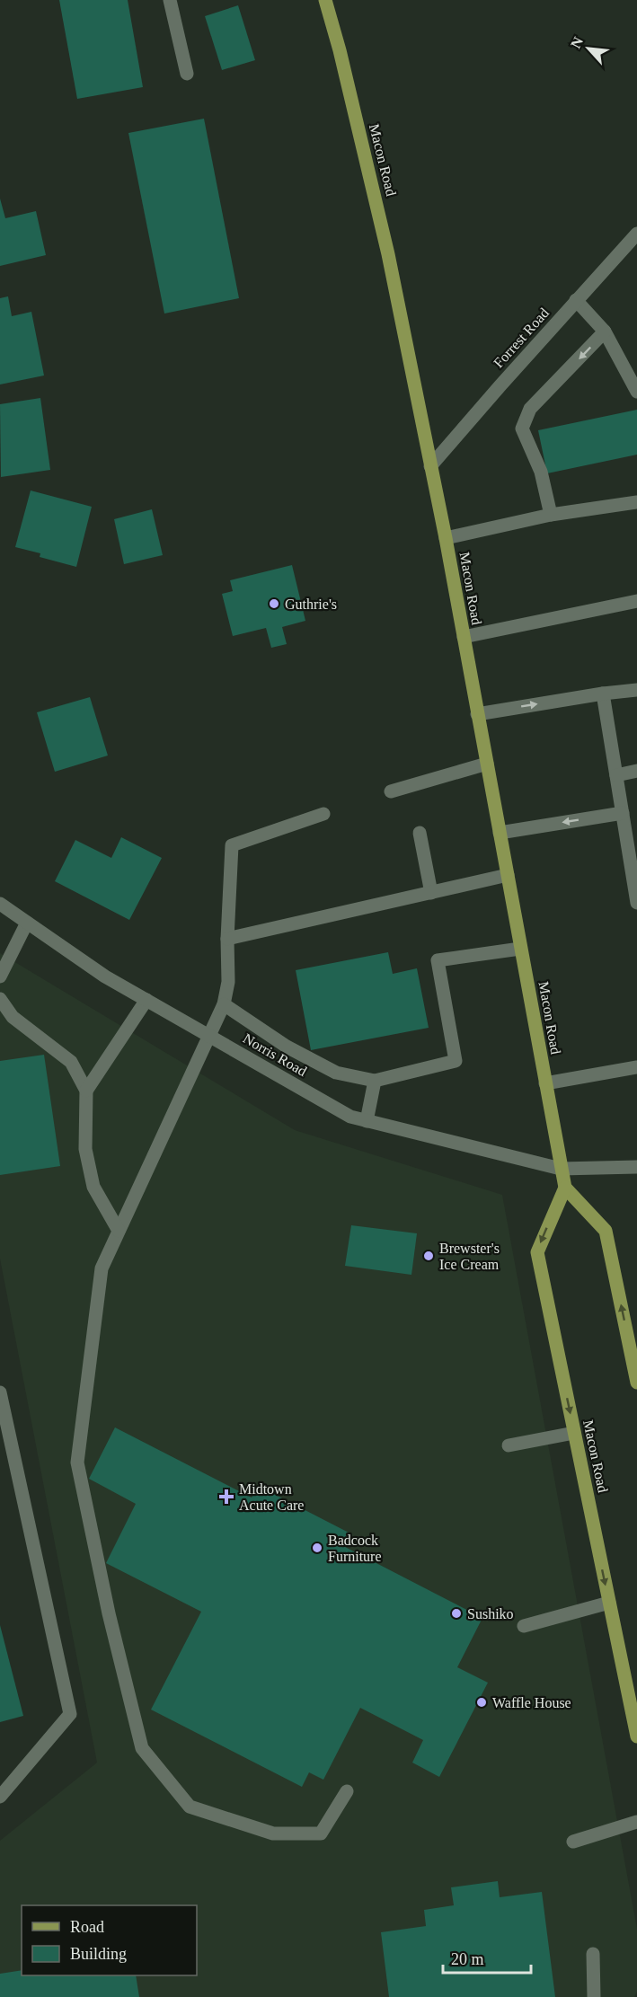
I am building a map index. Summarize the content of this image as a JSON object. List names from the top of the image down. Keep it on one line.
{"streets":{"main road":["Macon Road"],"street":["Forrest Road","Norris Road"]},"crossings":[["Macon Road","Forrest Road"],["Macon Road","Norris Road"]],"places":{"other":["Guthrie's","Brewster's Ice Cream","Badcock Furniture","Sushiko","Waffle House"],"health":["Midtown Acute Care"]},"legend":["Road","Building"],"scale_bar":"20 m","north":"top left"}
